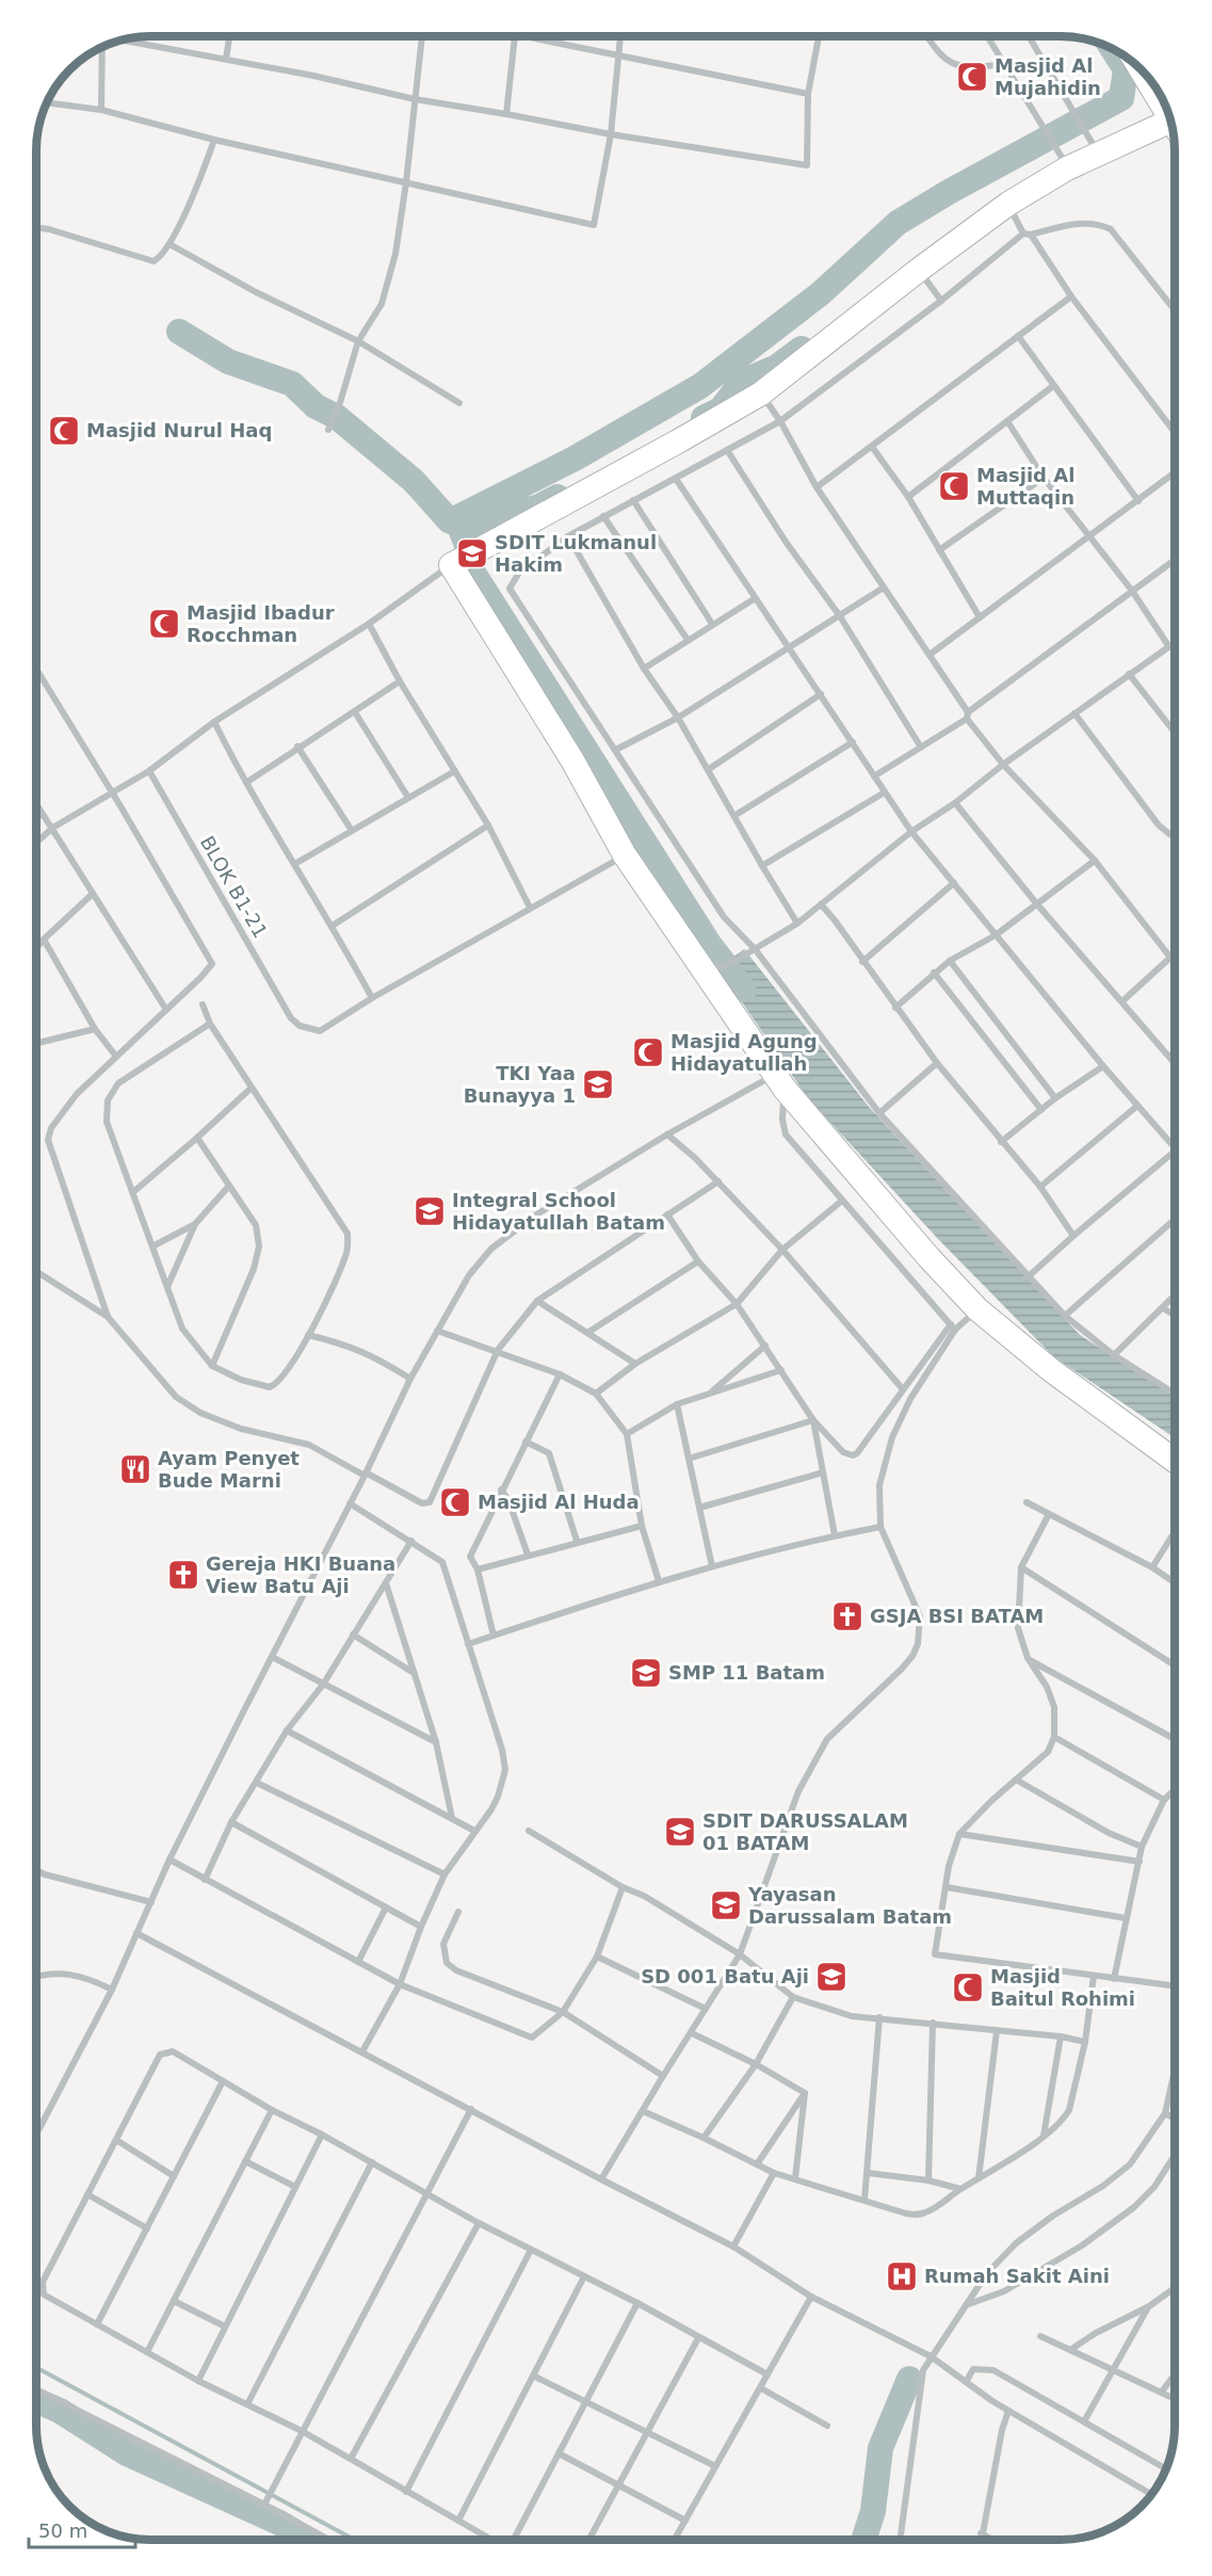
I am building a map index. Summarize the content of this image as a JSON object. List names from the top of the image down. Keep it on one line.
{"streets":{"street":["BLOK B1-21"]},"places":{"mosque":["Masjid Al Mujahidin","Masjid Nurul Haq","Masjid Al Muttaqin","Masjid Ibadur Rocchman","Masjid Agung Hidayatullah","Masjid Al Huda","Masjid Baitul Rohimi"],"school or university":["SDIT Lukmanul Hakim","TKI Yaa Bunayya 1","Integral School Hidayatullah Batam","SMP 11 Batam","SDIT DARUSSALAM 01 BATAM","Yayasan Darussalam Batam","SD 001 Batu Aji"],"restaurant":["Ayam Penyet Bude Marni"],"church":["Gereja HKI Buana View Batu Aji","GSJA BSI BATAM"],"hospital":["Rumah Sakit Aini"]},"scale_bar":"50 m"}
